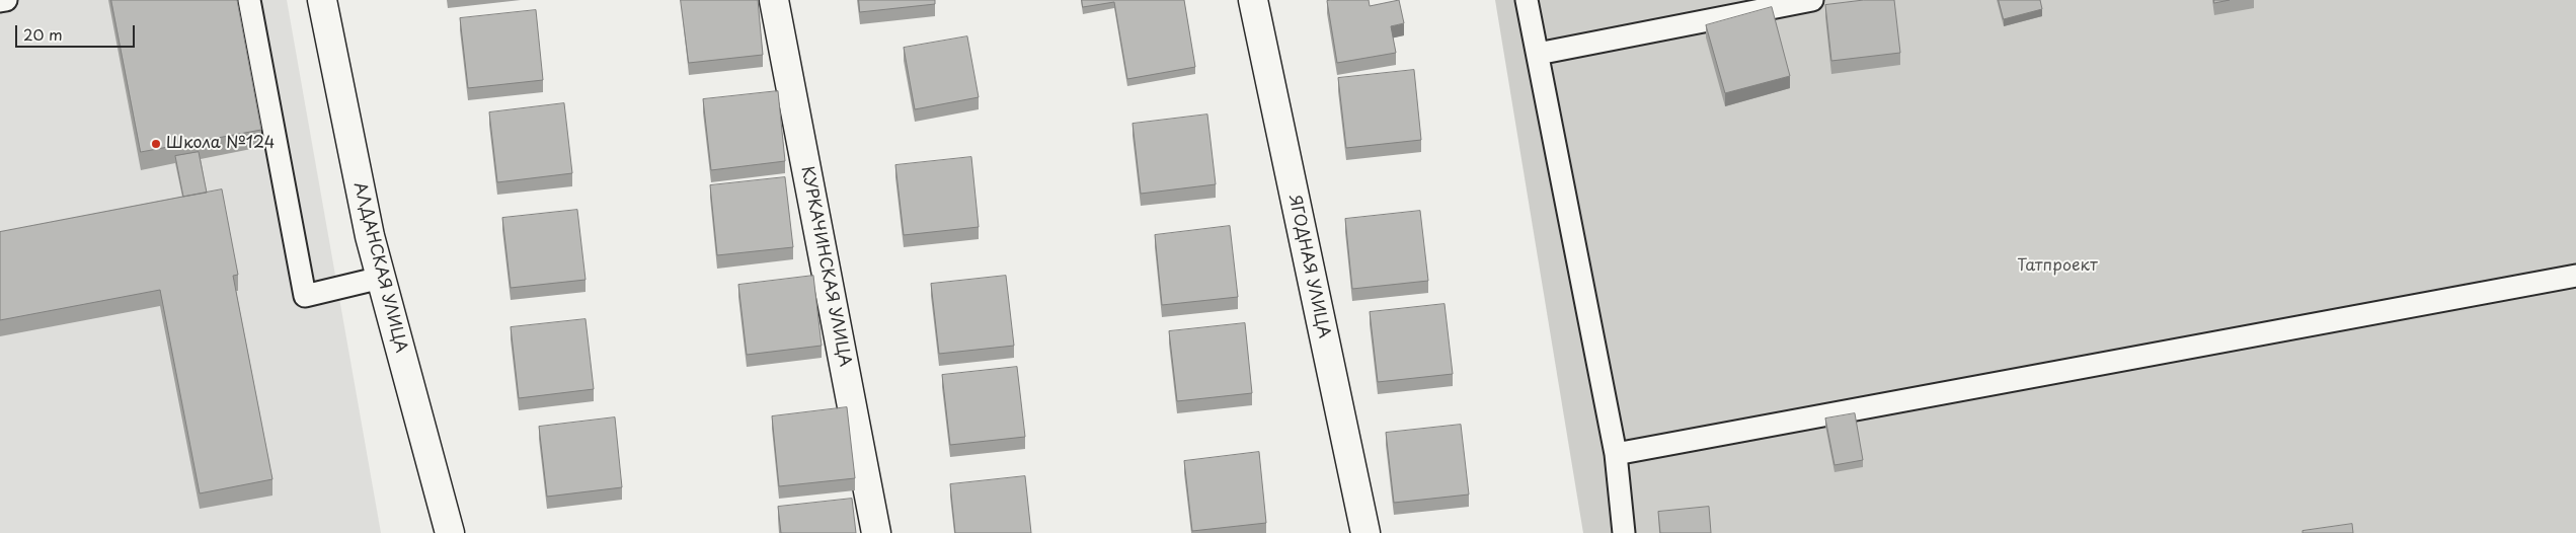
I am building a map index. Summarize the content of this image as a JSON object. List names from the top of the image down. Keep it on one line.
{"streets":{"street":["КУРКАЧИНСКАЯ УЛИЦА","ЯГОДНАЯ УЛИЦА","АЛДАНСКАЯ УЛИЦА"]},"parks":["Татпроект"],"places":["Школа №124"],"scale_bar":"20 m"}
